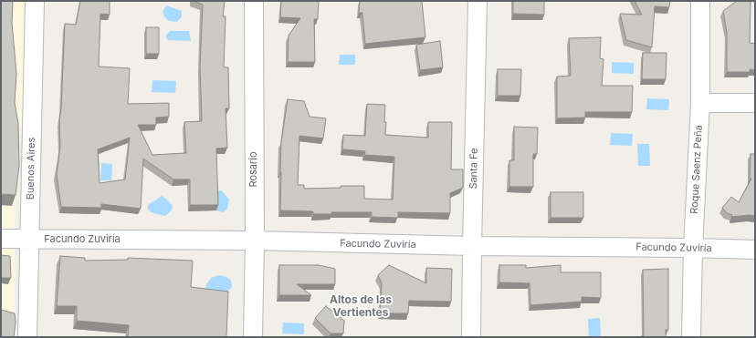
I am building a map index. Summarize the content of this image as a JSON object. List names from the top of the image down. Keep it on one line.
{"streets":{"street":["Buenos Aires","Santa Fe","Rosario","Roque Saenz Peña","Facundo Zuviría"]},"crossings":[["Buenos Aires","Facundo Zuviría"],["Santa Fe","Facundo Zuviría"],["Rosario","Facundo Zuviría"],["Roque Saenz Peña","Facundo Zuviría"]],"districts":["Altos de las Vertientes"]}
